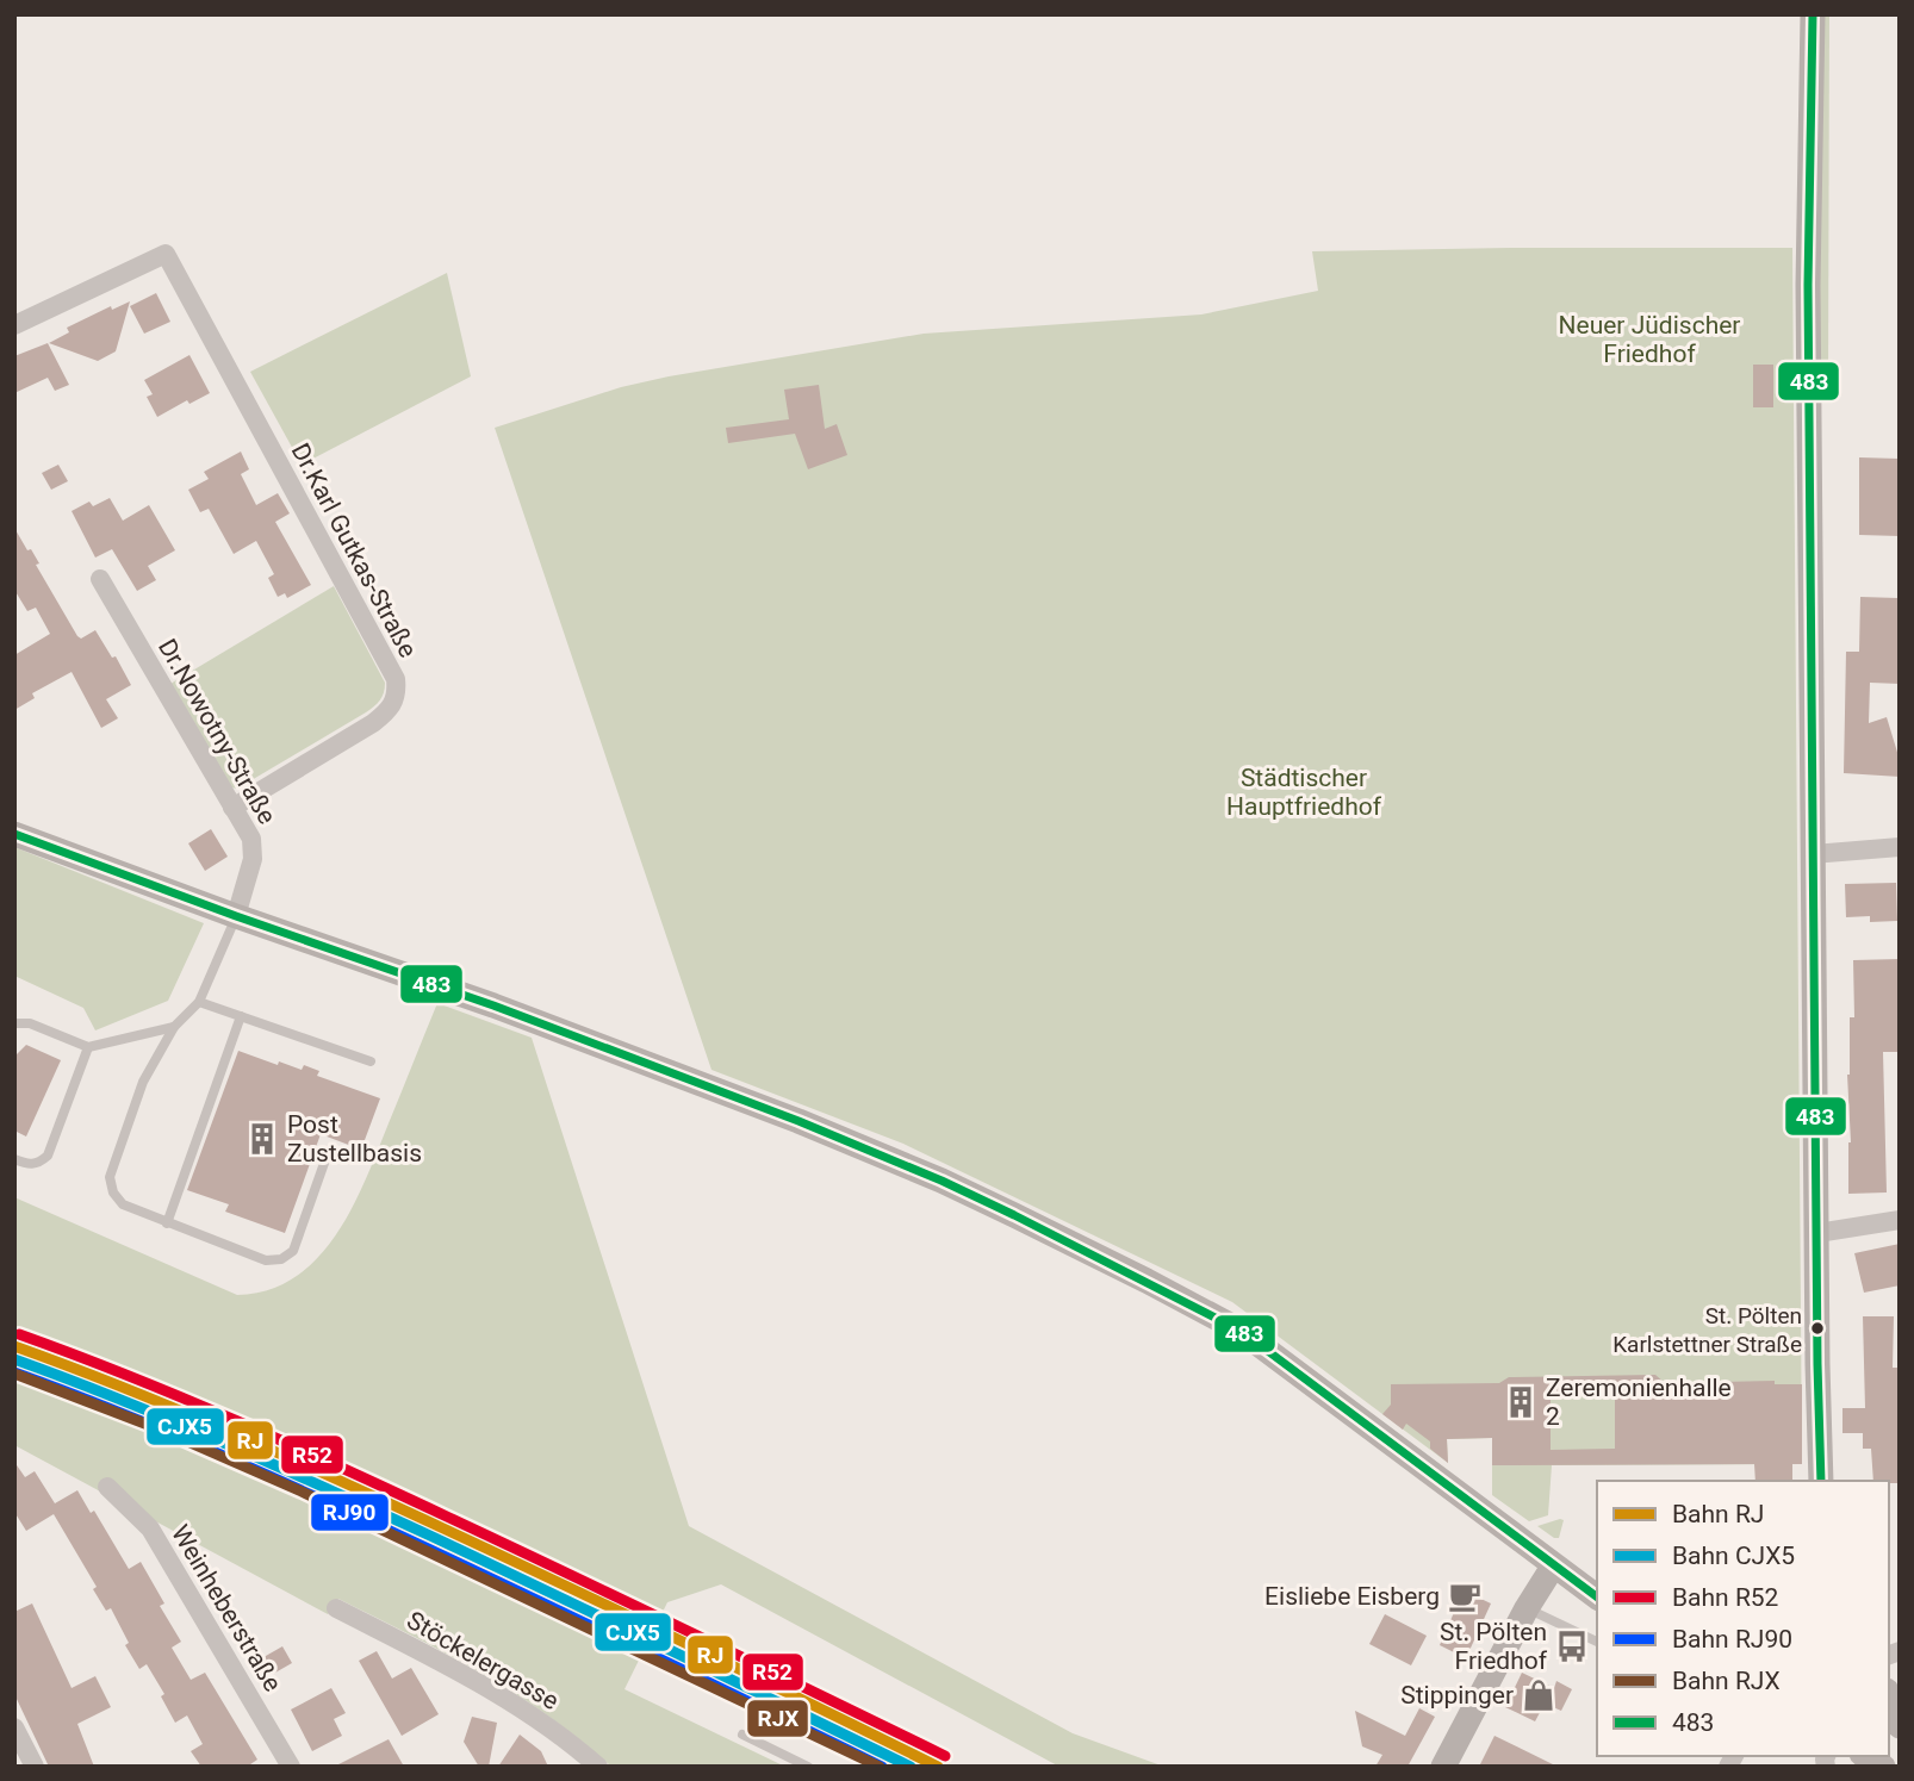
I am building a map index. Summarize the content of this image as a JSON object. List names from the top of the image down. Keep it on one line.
{"streets":{"street":["Dr.Karl Gutkas-Straße","Dr.Nowotny-Straße","Weinheberstraße","Stöckelergasse"]},"crossings":[["Dr.Karl Gutkas-Straße","Dr.Nowotny-Straße"]],"parks":["Neuer Jüdischer Friedhof","Städtischer Hauptfriedhof"],"places":{"building":["Post Zustellbasis","Zeremonienhalle 2"],"other":["St. Pölten Karlstettner Straße"],"cafe":["Eisliebe Eisberg"],"bus stop":["St. Pölten Friedhof"],"shop":["Stippinger"]},"lines":["transit line 483","rail line R52","rail line RJ","rail line CJX5","rail line RJ90","rail line RJX"],"legend":["Bahn RJ","Bahn CJX5","Bahn R52","Bahn RJ90","Bahn RJX","483"]}
